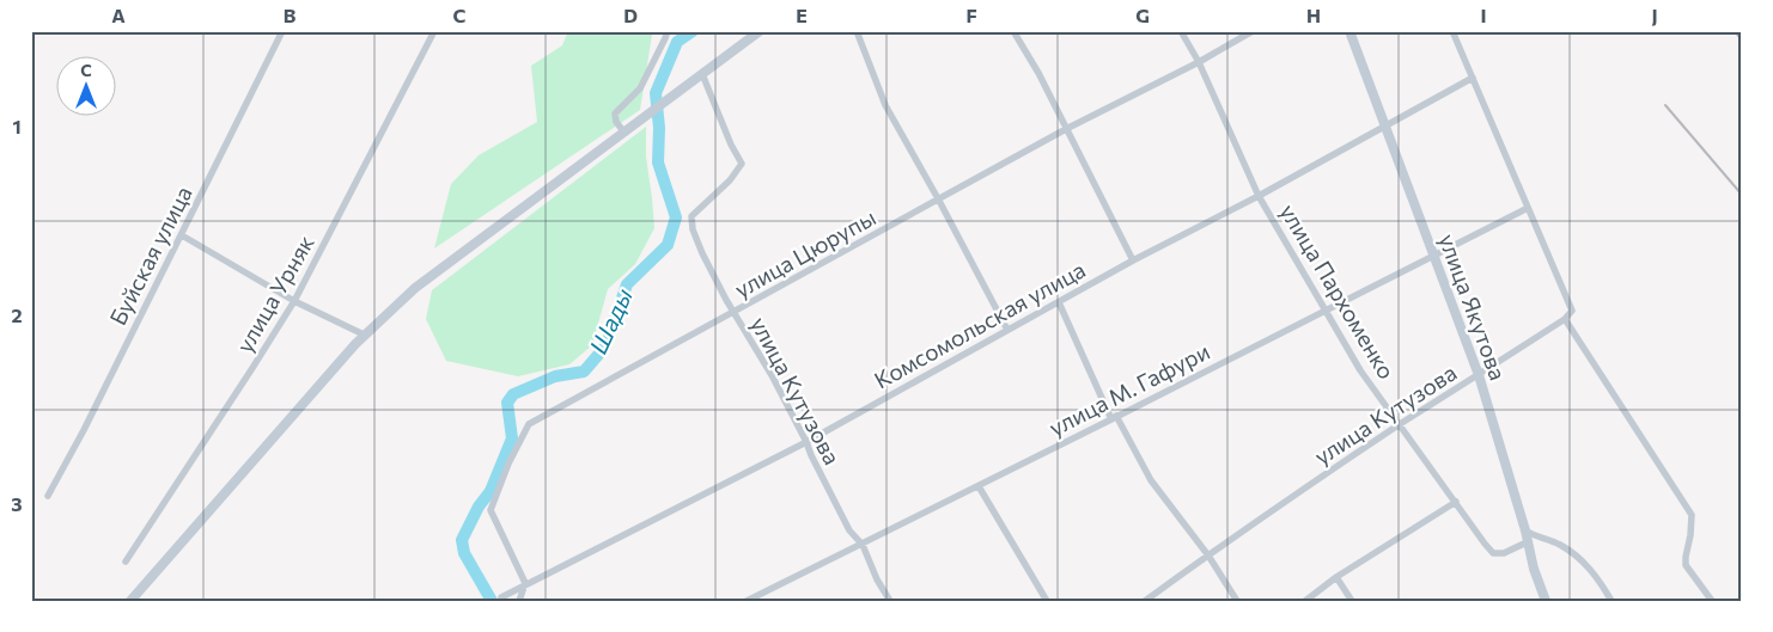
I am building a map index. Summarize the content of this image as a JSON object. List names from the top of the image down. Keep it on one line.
{"streets":{"street":["улица Цюрупы","Буйская улица","улица Пархоменко","улица Урняк","улица Якутова","Комсомольская улица","улица М. Гафури","улица Кутузова"]},"crossings":[["улица Цюрупы","улица Пархоменко"],["улица Цюрупы","Комсомольская улица"],["улица Цюрупы","улица Кутузова"],["улица Пархоменко","улица Якутова"],["улица Пархоменко","Комсомольская улица"],["улица Пархоменко","улица М. Гафури"],["улица Пархоменко","улица Кутузова"],["улица Якутова","Комсомольская улица"],["улица Якутова","улица М. Гафури"],["улица Якутова","улица Кутузова"],["Комсомольская улица","улица Кутузова"],["улица М. Гафури","улица Кутузова"]],"water":["Шады"],"north":"top","grid":{"columns":["A","B","C","D","E","F","G","H","I","J"],"rows":["1","2","3"]}}
